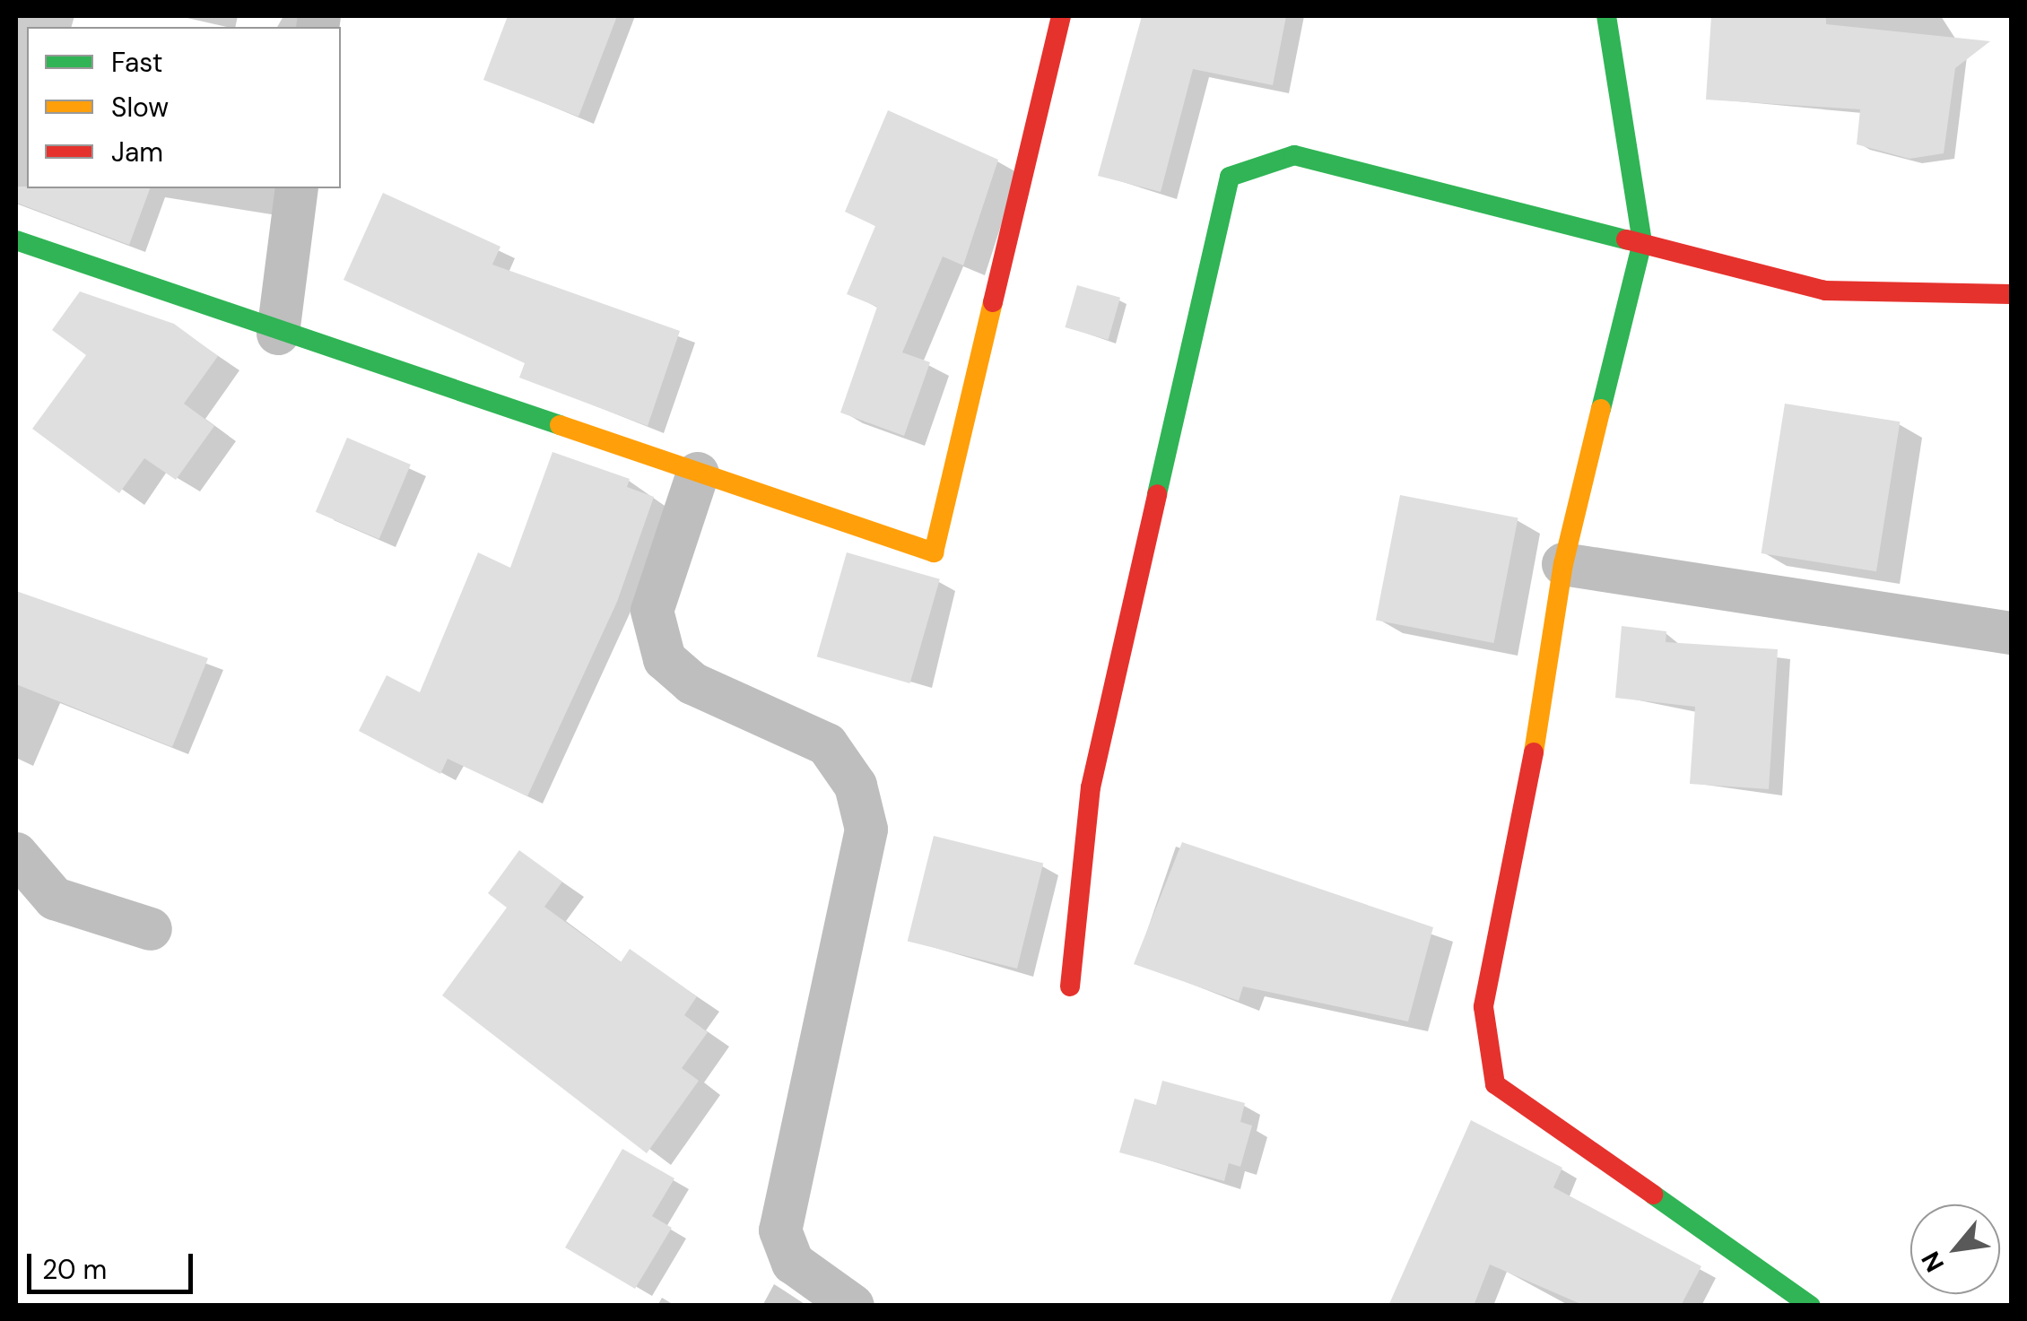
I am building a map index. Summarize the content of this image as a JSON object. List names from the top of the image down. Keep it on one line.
{"legend":["Fast","Slow","Jam"],"scale_bar":"20 m","north":"bottom left"}
